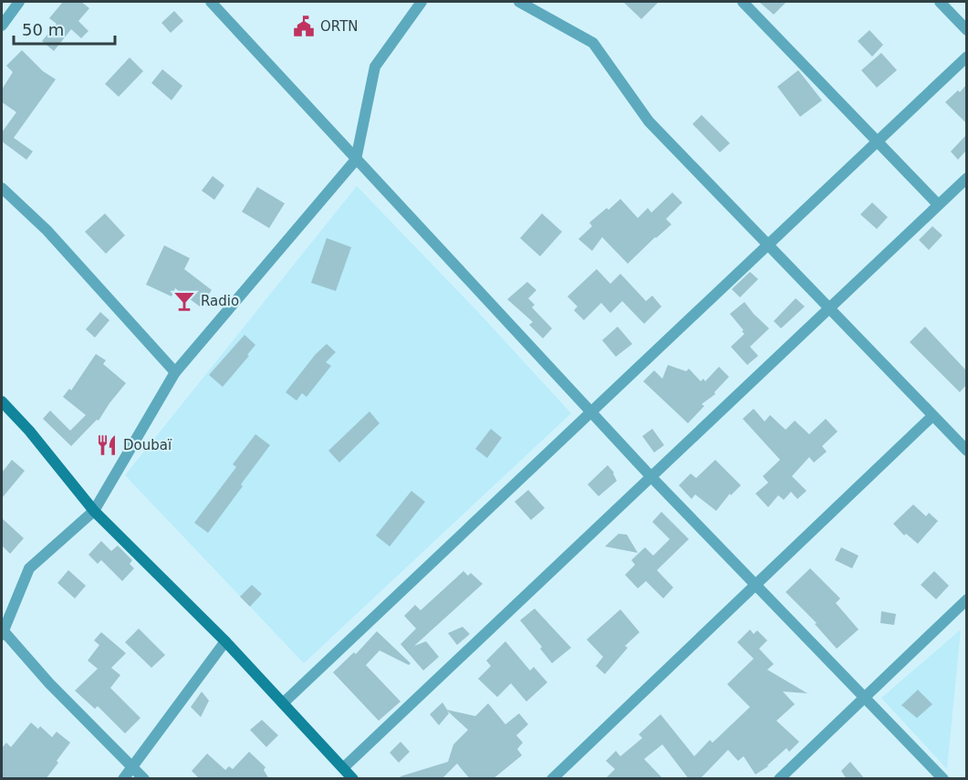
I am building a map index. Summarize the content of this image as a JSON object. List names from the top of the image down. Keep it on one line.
{"places":{"public building":["ORTN"],"bar":["Radio"],"restaurant":["Doubaï"]},"scale_bar":"50 m"}
